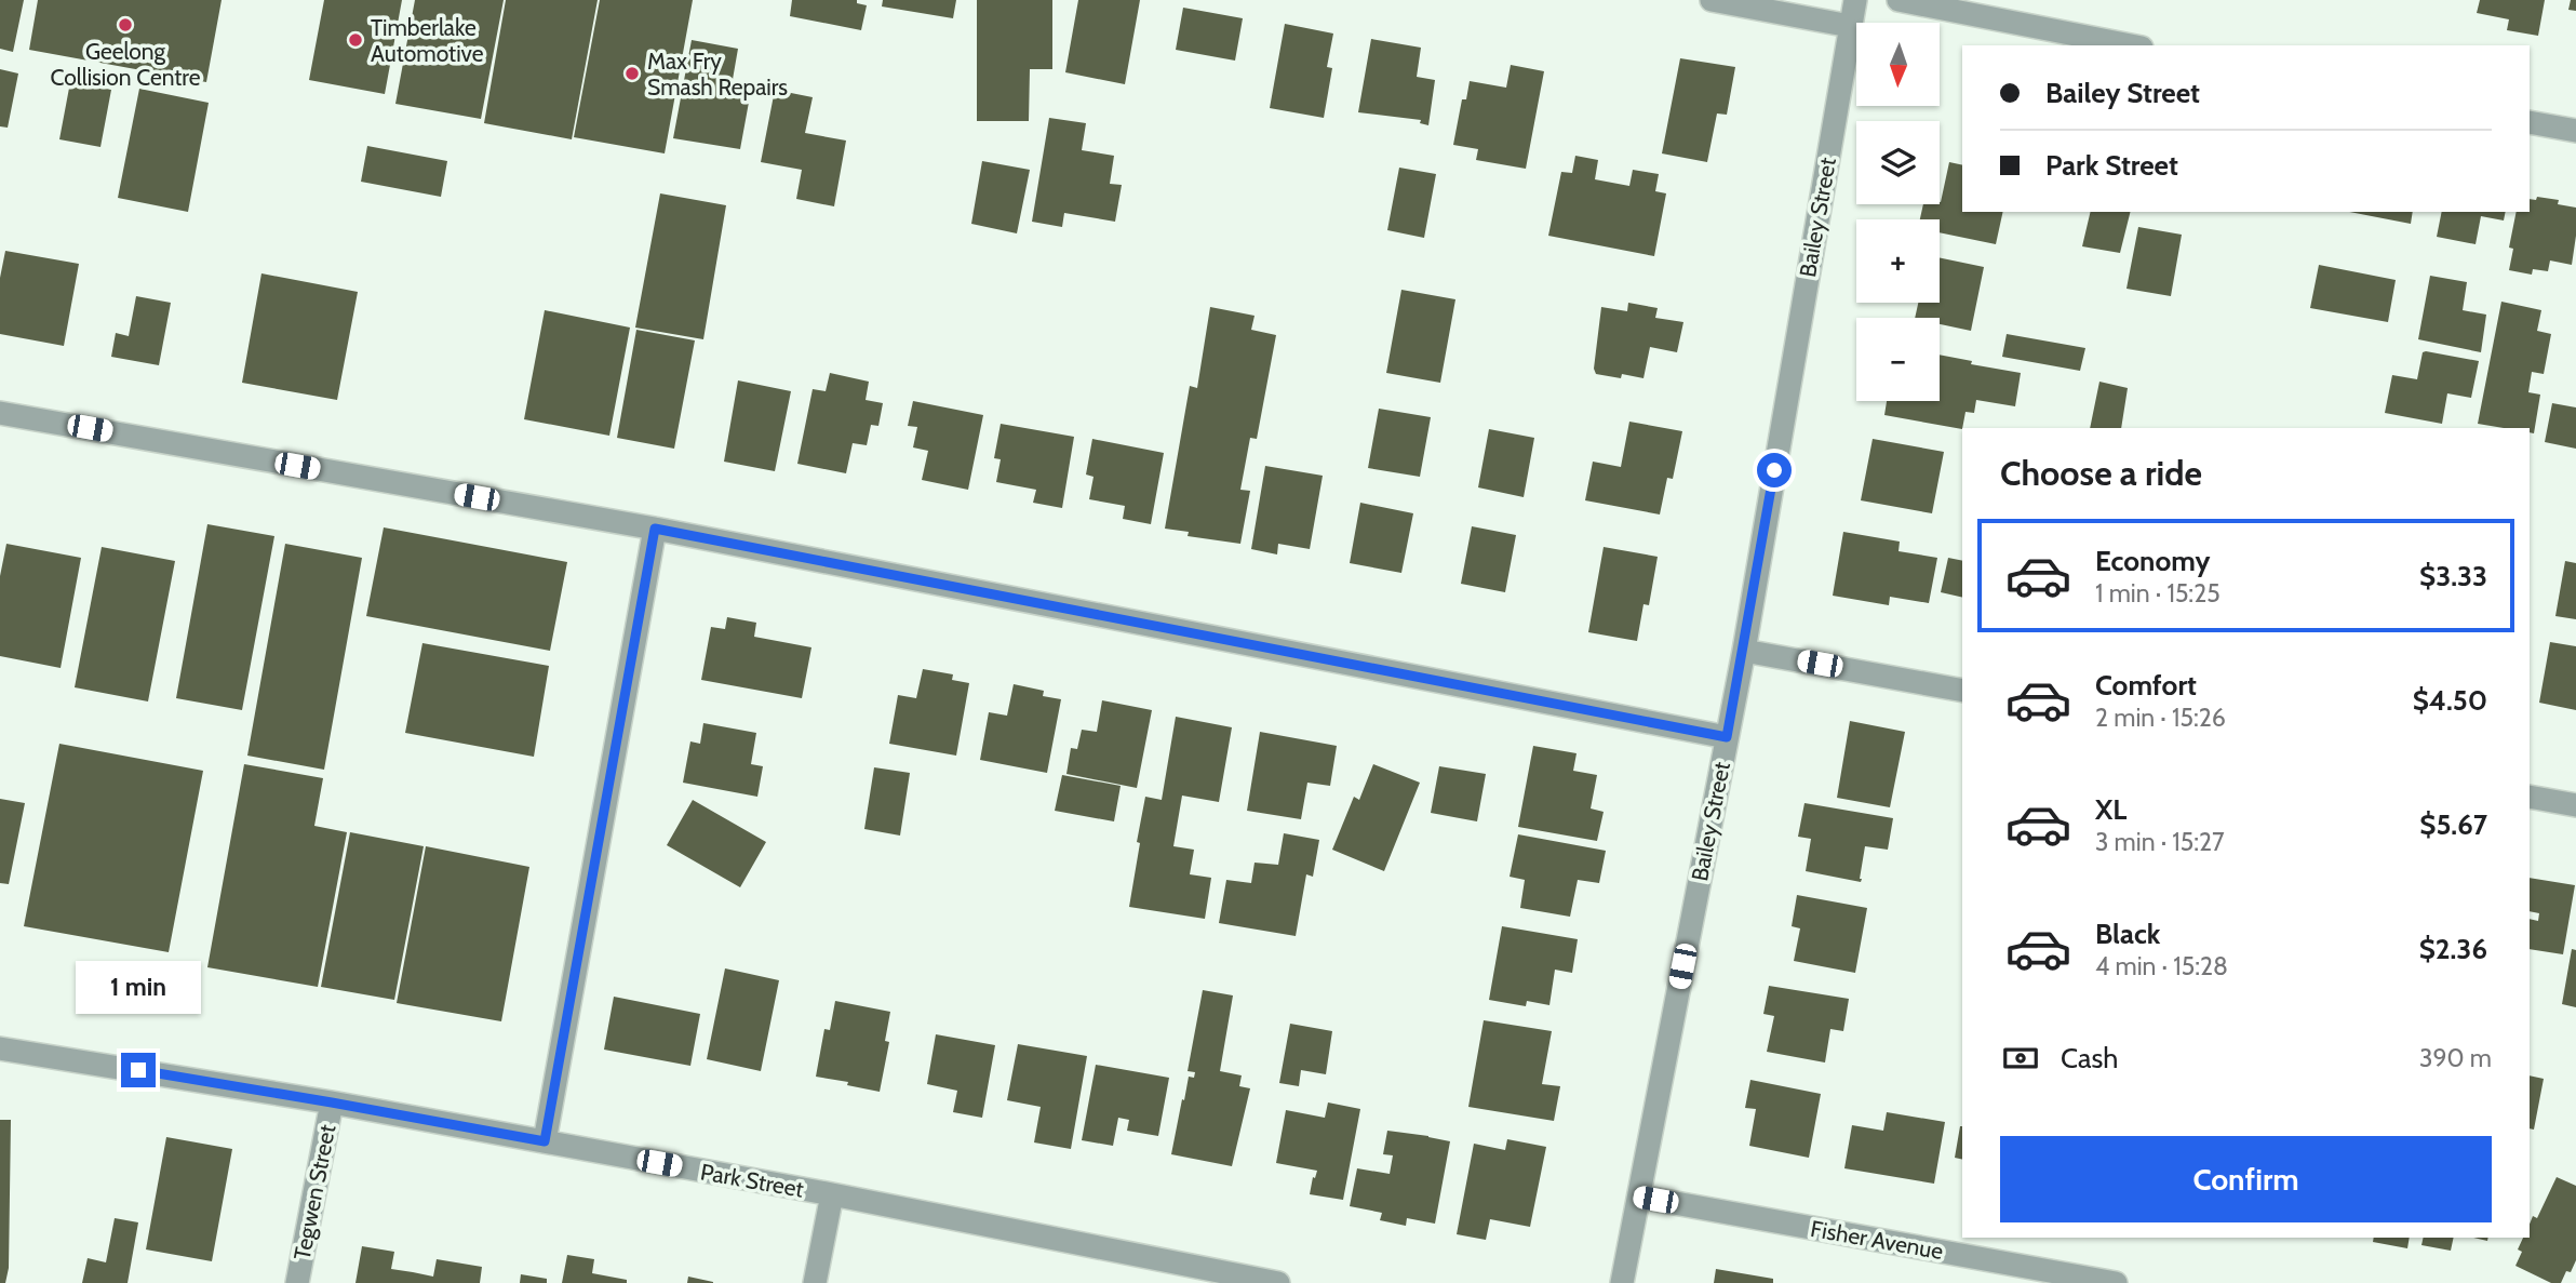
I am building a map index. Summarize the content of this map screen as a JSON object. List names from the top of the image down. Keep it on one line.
{"streets":{"street":["Bailey Street","Park Street","Tegwen Street","Fisher Avenue"]},"crossings":[["Bailey Street","Fisher Avenue"],["Park Street","Tegwen Street"]],"places":["Geelong Collision Centre","Timberlake Automotive","Max Fry Smash Repairs"],"north":"bottom","page":{"map_buttons":["+","−"],"banner":["Bailey Street","Park Street"],"heading":"Choose a ride","list":[{"name":"Economy","note":"1 min · 15:25","value":"$3.33"},{"name":"Comfort","note":"2 min · 15:26","value":"$4.50"},{"name":"XL","note":"3 min · 15:27","value":"$5.67"},{"name":"Black","note":"4 min · 15:28","value":"$2.36"}],"bubble":"1 min","pay":["Cash","390 m"],"buttons":"Confirm"}}
